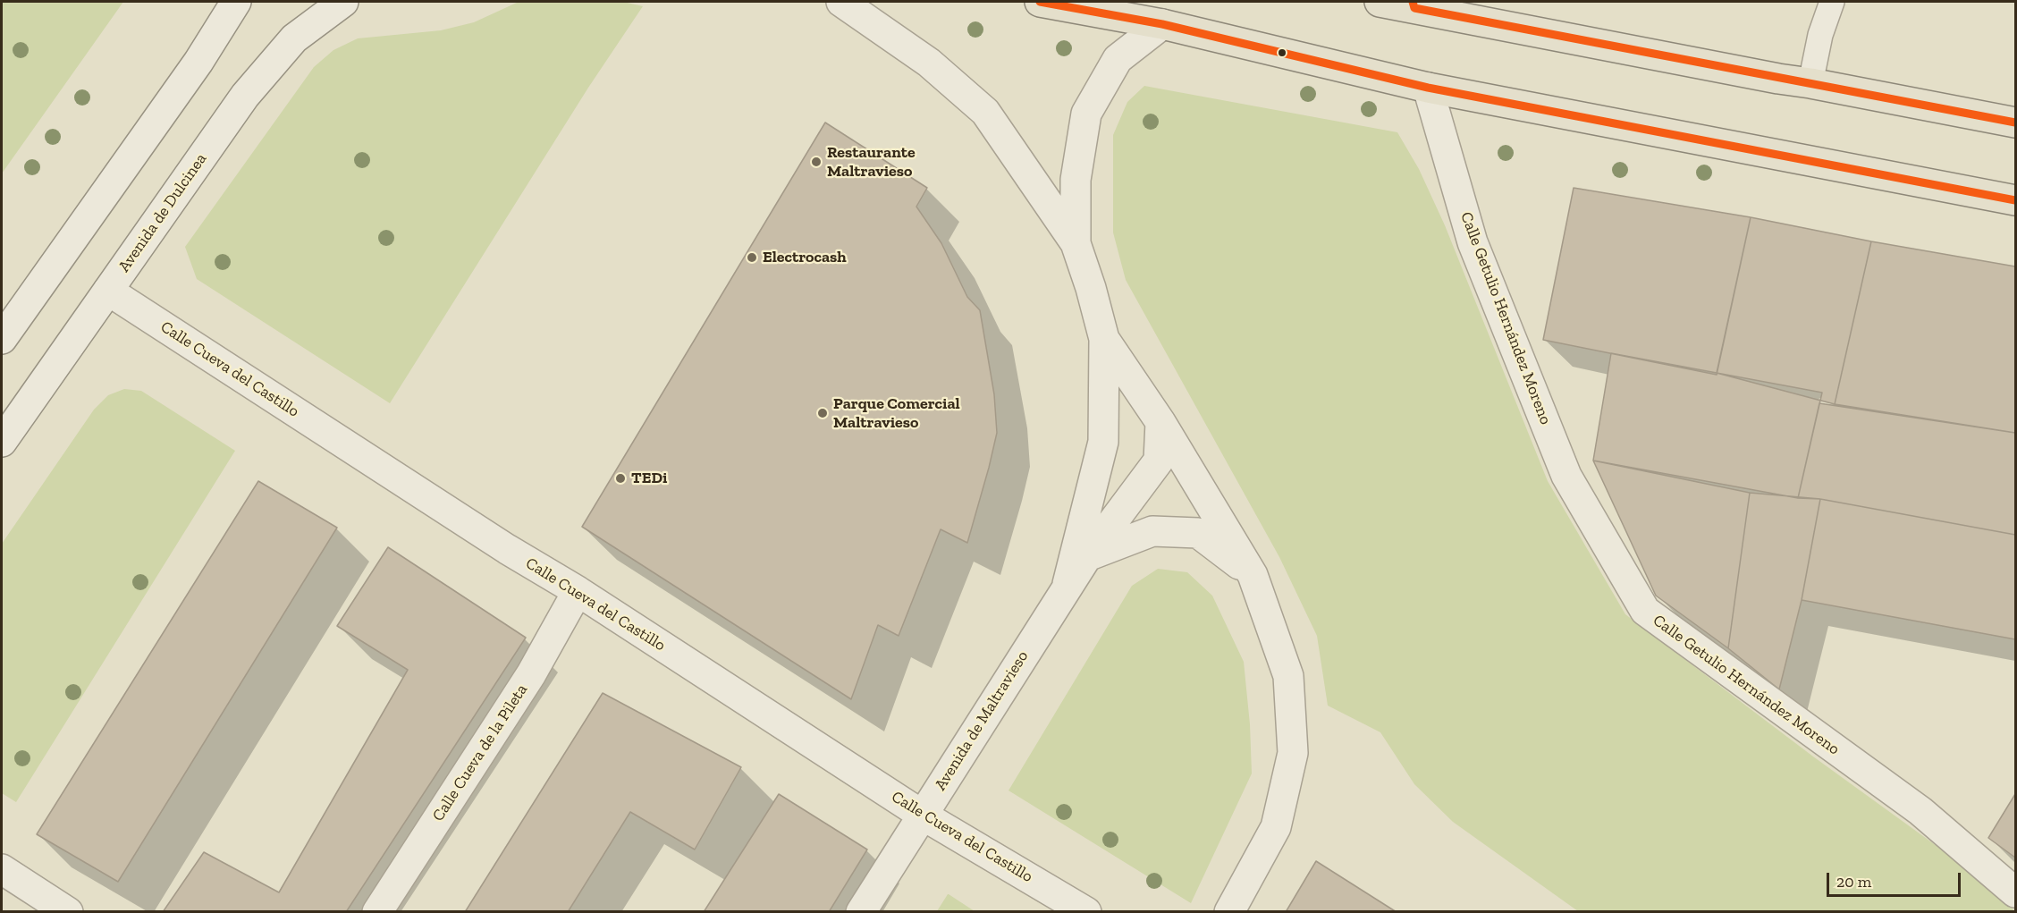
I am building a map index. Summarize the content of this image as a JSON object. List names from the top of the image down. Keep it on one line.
{"streets":{"street":["Avenida de Dulcinea","Calle Getulio Hernández Moreno","Calle Cueva del Castillo","Avenida de Maltravieso","Calle Cueva de la Pileta"]},"crossings":[["Avenida de Dulcinea","Calle Cueva del Castillo"],["Calle Cueva del Castillo","Avenida de Maltravieso"],["Calle Cueva del Castillo","Calle Cueva de la Pileta"]],"places":["Restaurante Maltravieso","Electrocash","Parque Comercial Maltravieso","TEDi"],"scale_bar":"20 m"}
